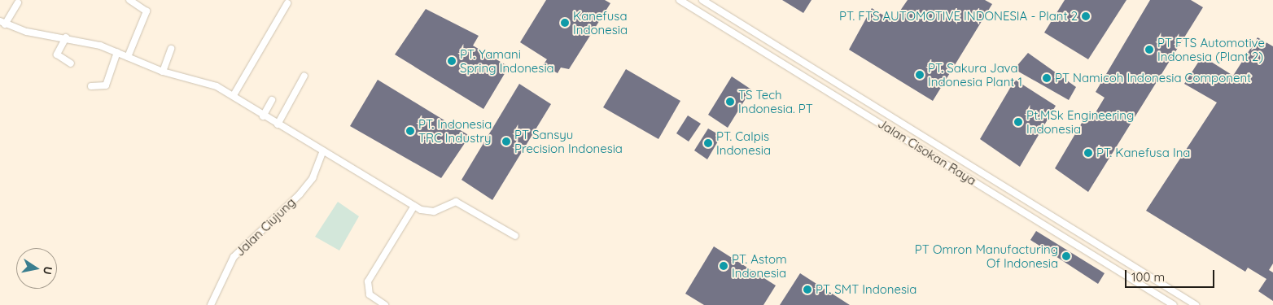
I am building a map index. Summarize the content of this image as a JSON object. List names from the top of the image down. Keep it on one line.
{"streets":{"street":["Jalan Cisokan Raya","Jalan Ciujung"]},"places":["PT. FTS AUTOMOTIVE INDONESIA - Plant 2","Kanefusa Indonesia","PT FTS Automotive Indonesia (Plant 2)","PT. Yamani Spring Indonesia","PT. Sakura Java Indonesia Plant 1","PT Namicoh Indonesia Component","TS Tech Indonesia. PT","Pt.MSk Engineering Indonesia","PT. Indonesia TRC Industry","PT Sansyu Precision Indonesia","PT. Calpis Indonesia","PT. Kanefusa Ina","PT Omron Manufacturing Of Indonesia","PT. Astom Indonesia","PT. SMT Indonesia"],"scale_bar":"100 m","north":"right"}
